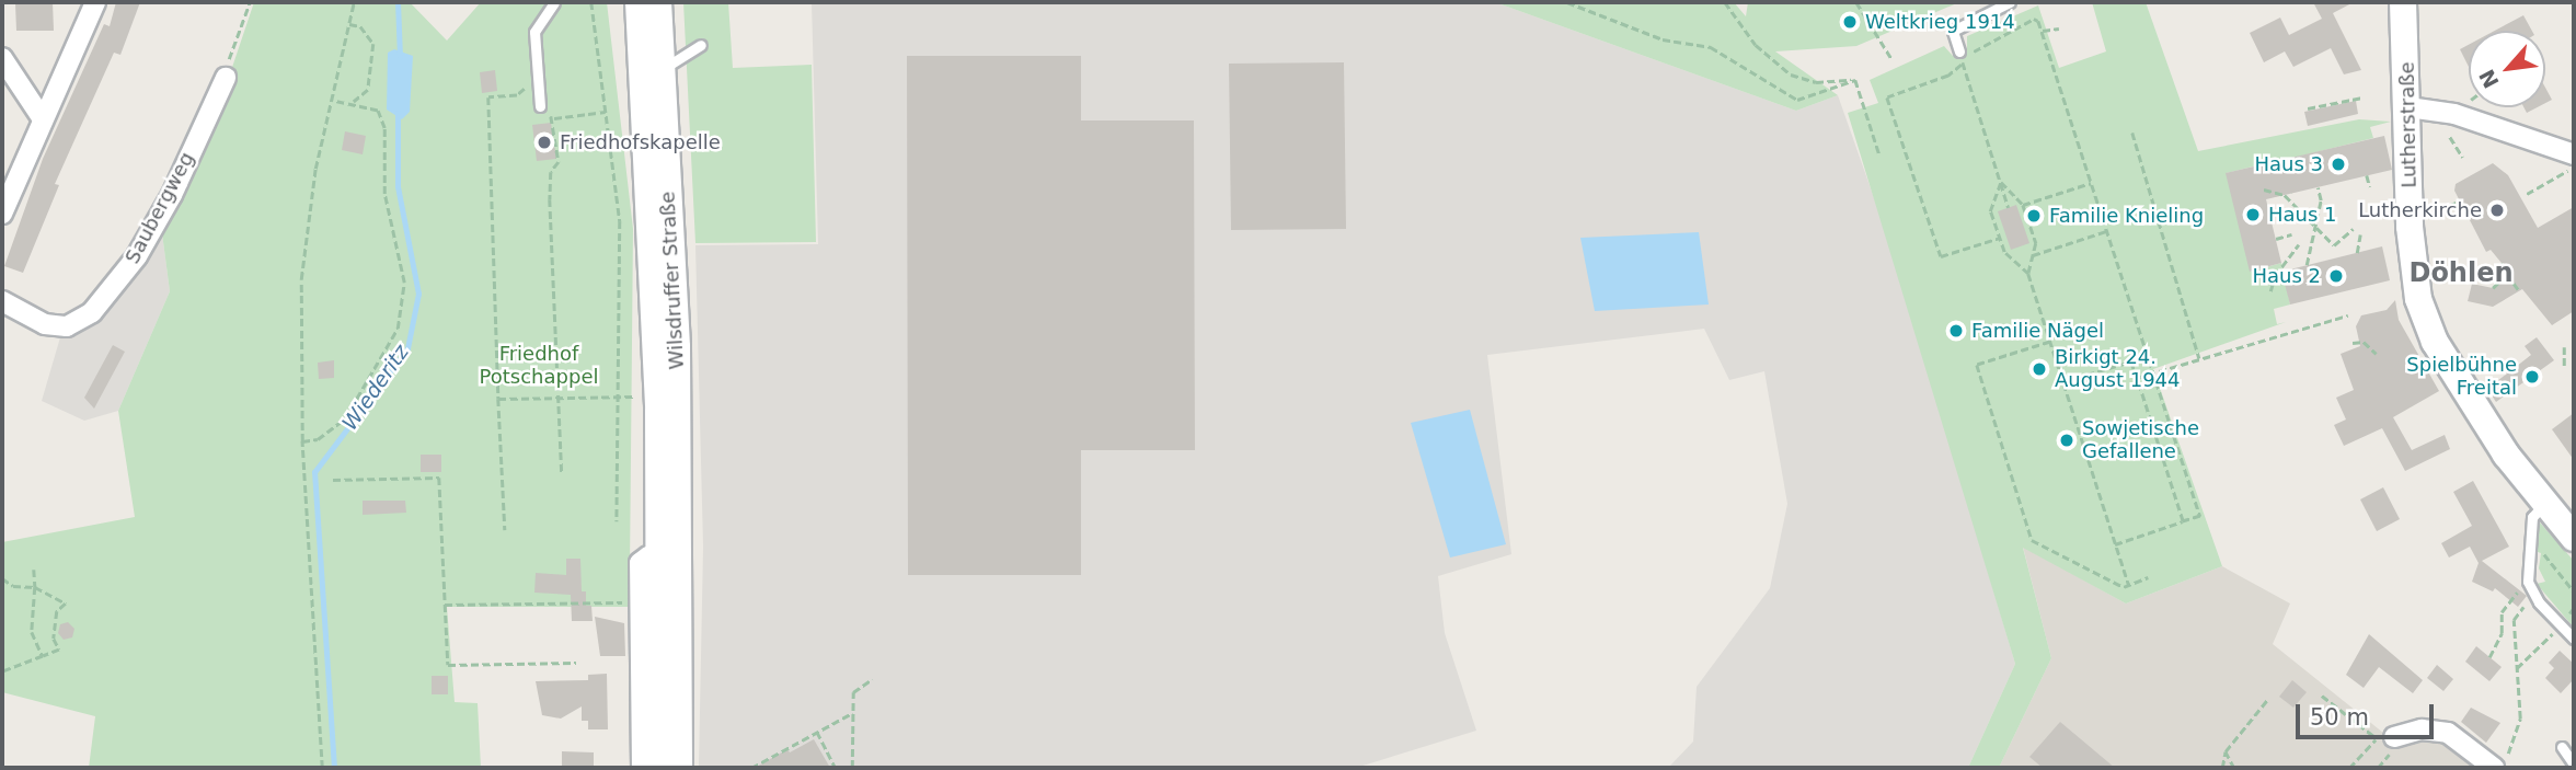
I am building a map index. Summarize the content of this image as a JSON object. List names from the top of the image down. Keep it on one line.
{"streets":{"main road":["Lutherstraße","Wilsdruffer Straße"],"street":["Saubergweg"]},"districts":["Döhlen"],"water":["Wiederitz"],"parks":["Friedhof Potschappel"],"places":["Weltkrieg 1914","Friedhofskapelle","Haus 3","Lutherkirche","Haus 1","Familie Knieling","Haus 2","Familie Nägel","Birkigt 24. August 1944","Spielbühne Freital","Sowjetische Gefallene"],"scale_bar":"50 m","north":"bottom left"}
